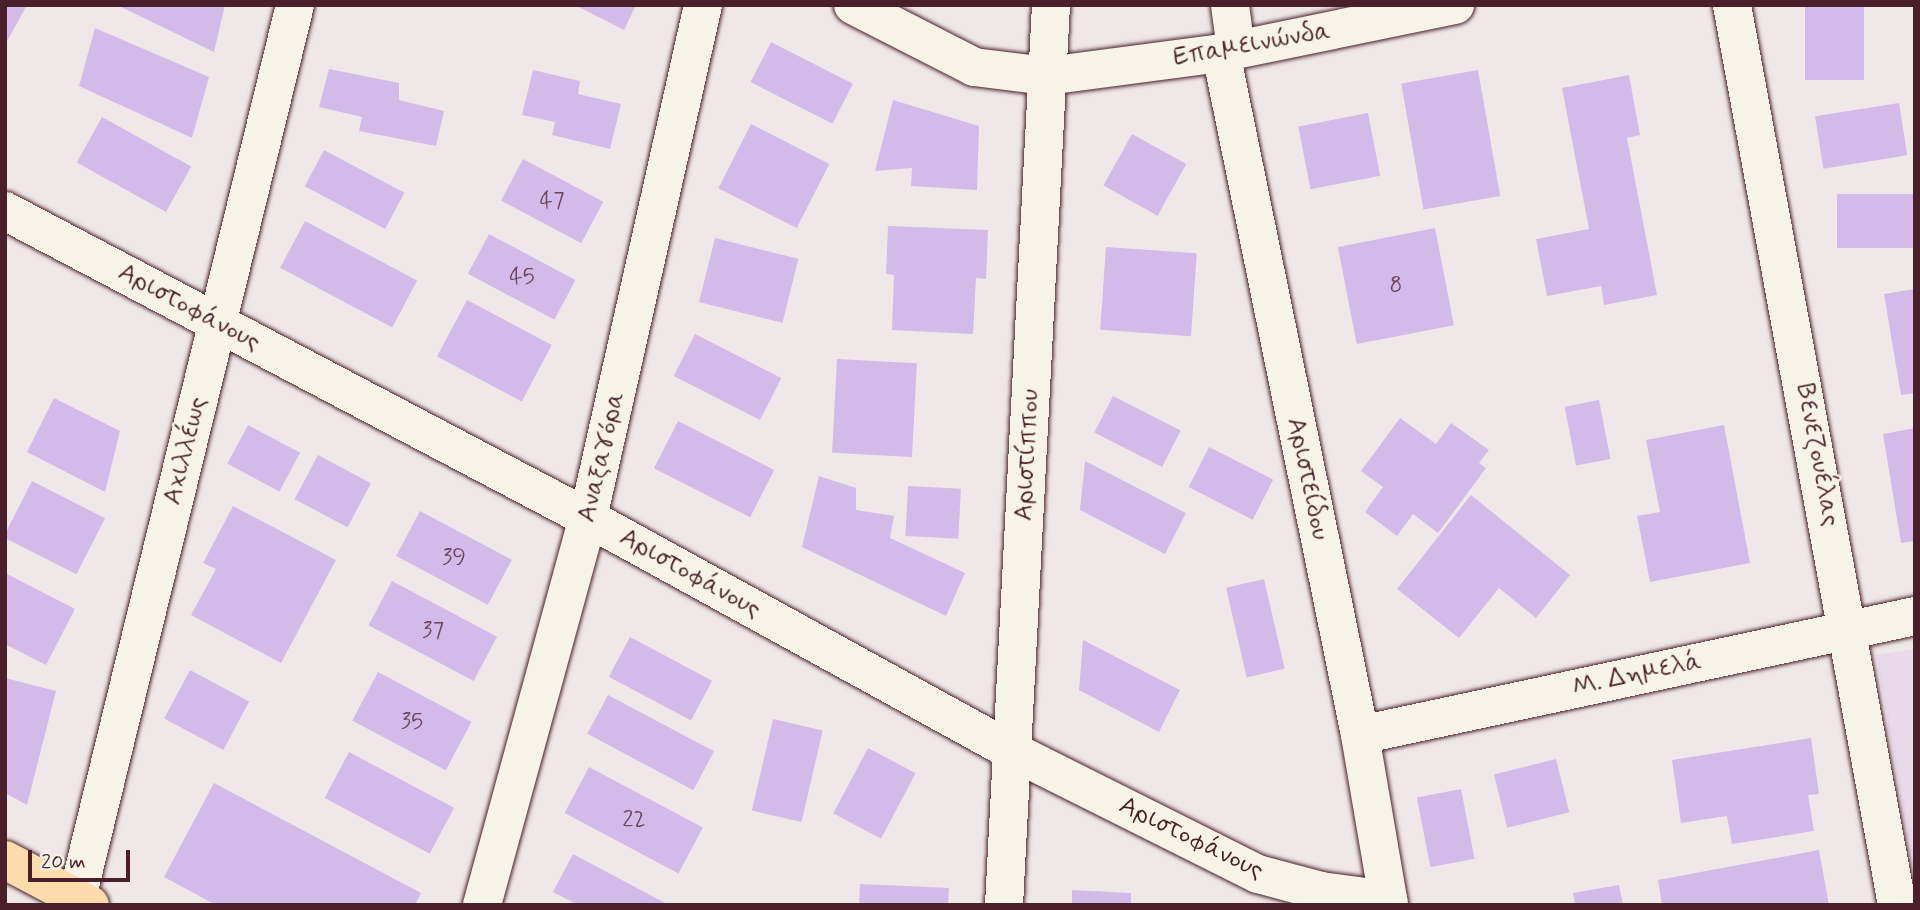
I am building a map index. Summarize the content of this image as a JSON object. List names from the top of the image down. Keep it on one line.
{"streets":{"street":["Επαμεινώνδα","Αριστοφάνους","Αχιλλέως","Αριστίππου","Βενεζουέλας","Αναξαγόρα","Αριστείδου","Μ. Δημελά"]},"crossings":[["Επαμεινώνδα","Αριστίππου"],["Επαμεινώνδα","Αριστείδου"],["Αριστοφάνους","Αχιλλέως"],["Αριστοφάνους","Αριστίππου"],["Αριστοφάνους","Αναξαγόρα"],["Αριστοφάνους","Αριστείδου"],["Βενεζουέλας","Μ. Δημελά"],["Αριστείδου","Μ. Δημελά"]],"house_numbers":["47","45","8","39","37","35","22"],"scale_bar":"20 m"}
